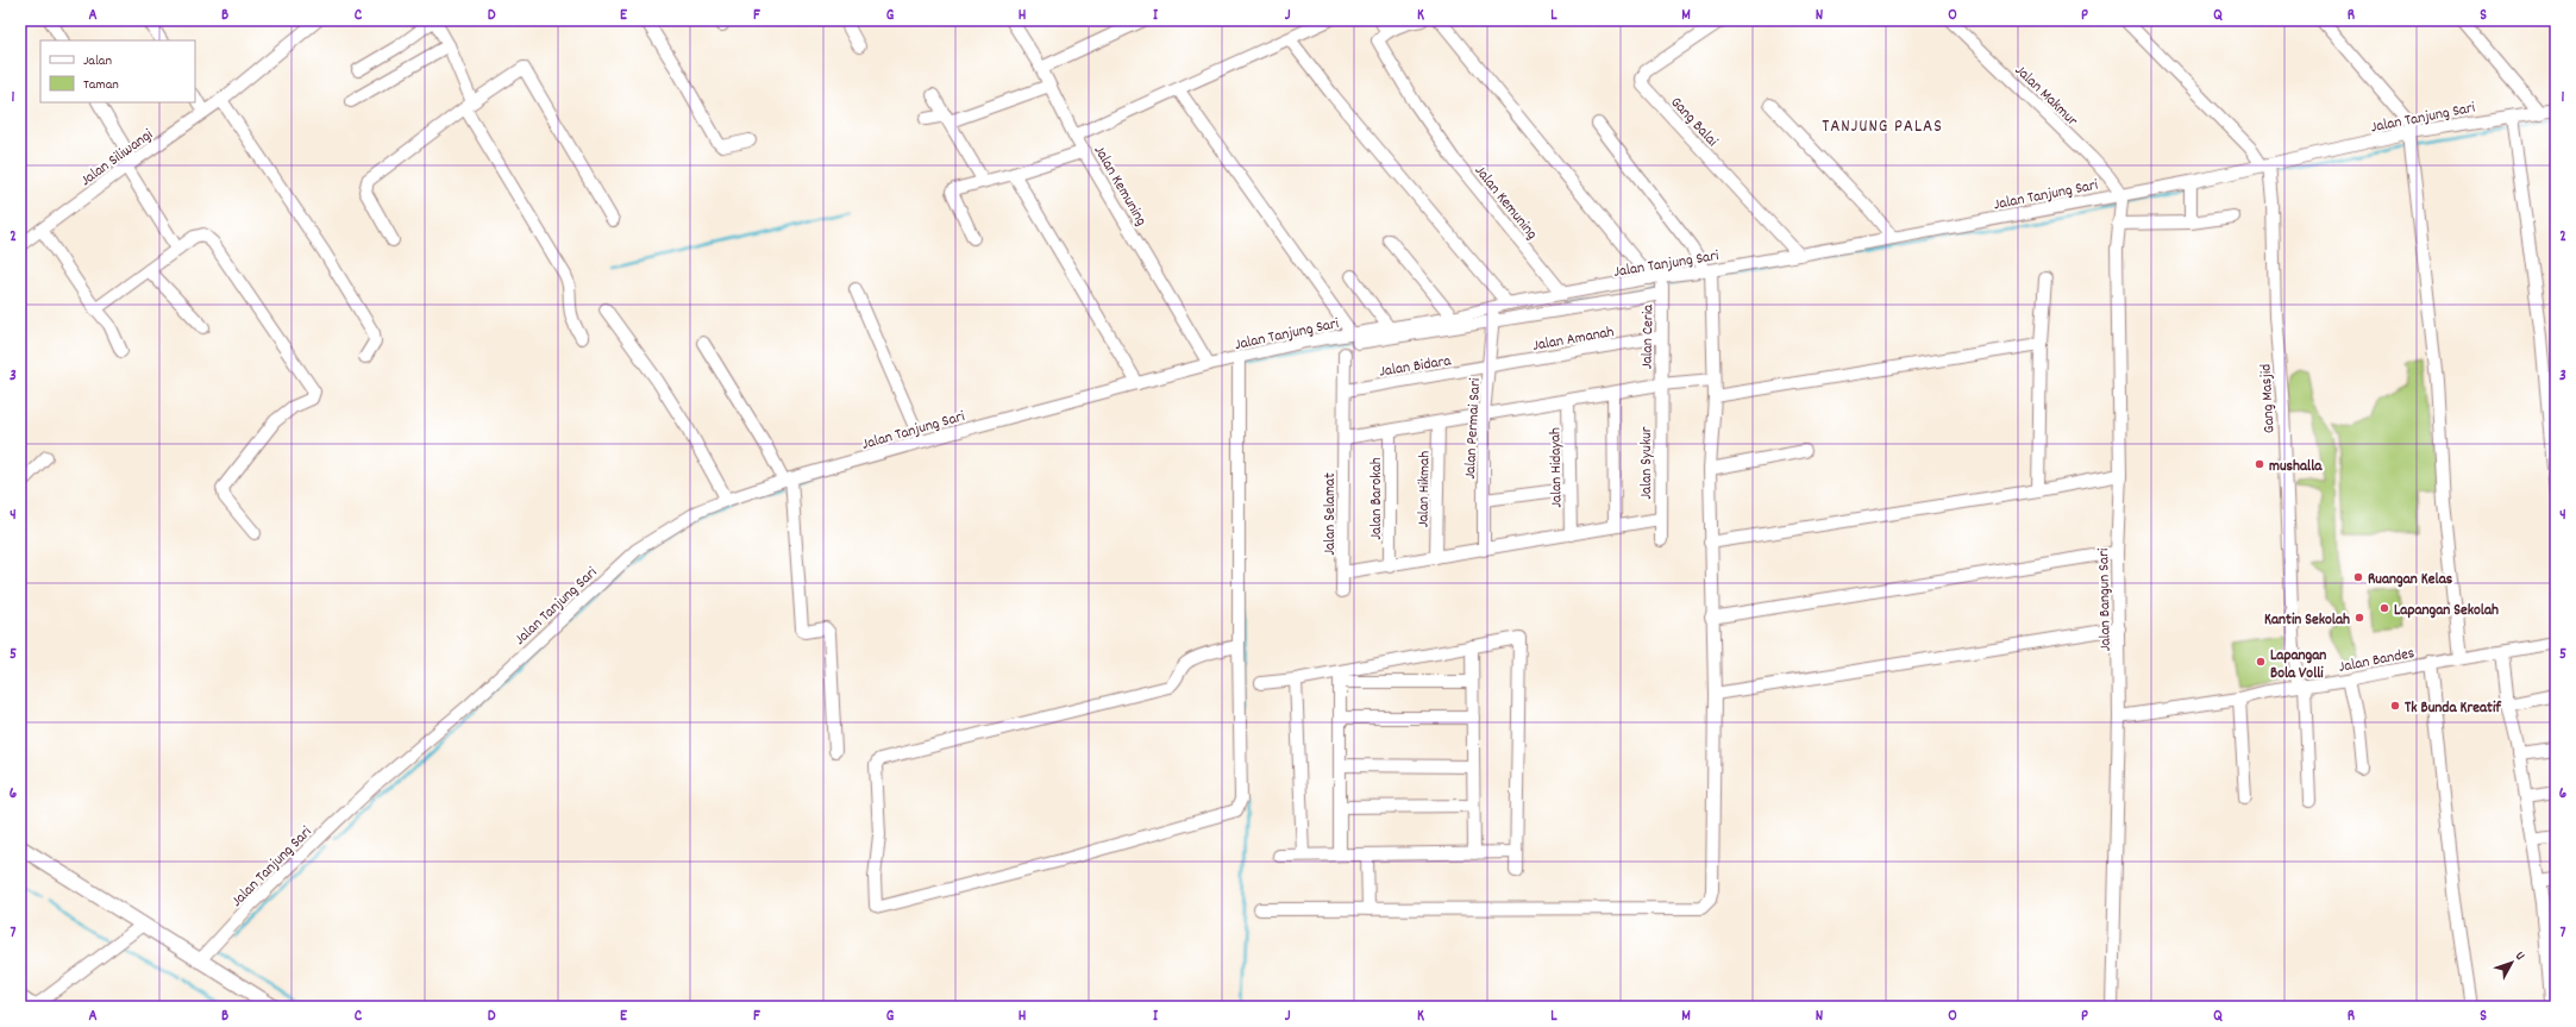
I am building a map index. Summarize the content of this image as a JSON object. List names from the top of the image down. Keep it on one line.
{"streets":{"street":["Jalan Makmur","Jalan Tanjung Sari","Gang Balai","Jalan Siliwangi","Jalan Kemuning","Jalan Amanah","Jalan Ceria","Jalan Bidara","Gang Masjid","Jalan Permai Sari","Jalan Syukur","Jalan Hidayah","Jalan Hikmah","Jalan Barokah","Jalan Selamat","Jalan Bangun Sari","Jalan Bandes"]},"crossings":[["Jalan Makmur","Jalan Tanjung Sari"],["Jalan Makmur","Jalan Bangun Sari"],["Jalan Tanjung Sari","Gang Balai"],["Jalan Tanjung Sari","Jalan Kemuning"],["Jalan Tanjung Sari","Jalan Ceria"],["Jalan Tanjung Sari","Gang Masjid"],["Jalan Tanjung Sari","Jalan Permai Sari"],["Jalan Tanjung Sari","Jalan Bangun Sari"],["Jalan Amanah","Jalan Ceria"],["Jalan Amanah","Jalan Bidara"],["Jalan Amanah","Jalan Permai Sari"],["Jalan Ceria","Jalan Syukur"],["Jalan Bidara","Jalan Permai Sari"],["Jalan Bidara","Jalan Selamat"],["Gang Masjid","Jalan Bandes"],["Jalan Bangun Sari","Jalan Bandes"]],"districts":["TANJUNG PALAS"],"places":["mushalla","Ruangan Kelas","Lapangan Sekolah","Kantin Sekolah","Lapangan Bola Volli","Tk Bunda Kreatif"],"legend":["Jalan","Taman"],"north":"top right","grid":{"columns":["A","B","C","D","E","F","G","H","I","J","K","L","M","N","O","P","Q","R","S"],"rows":["1","2","3","4","5","6","7"]}}
